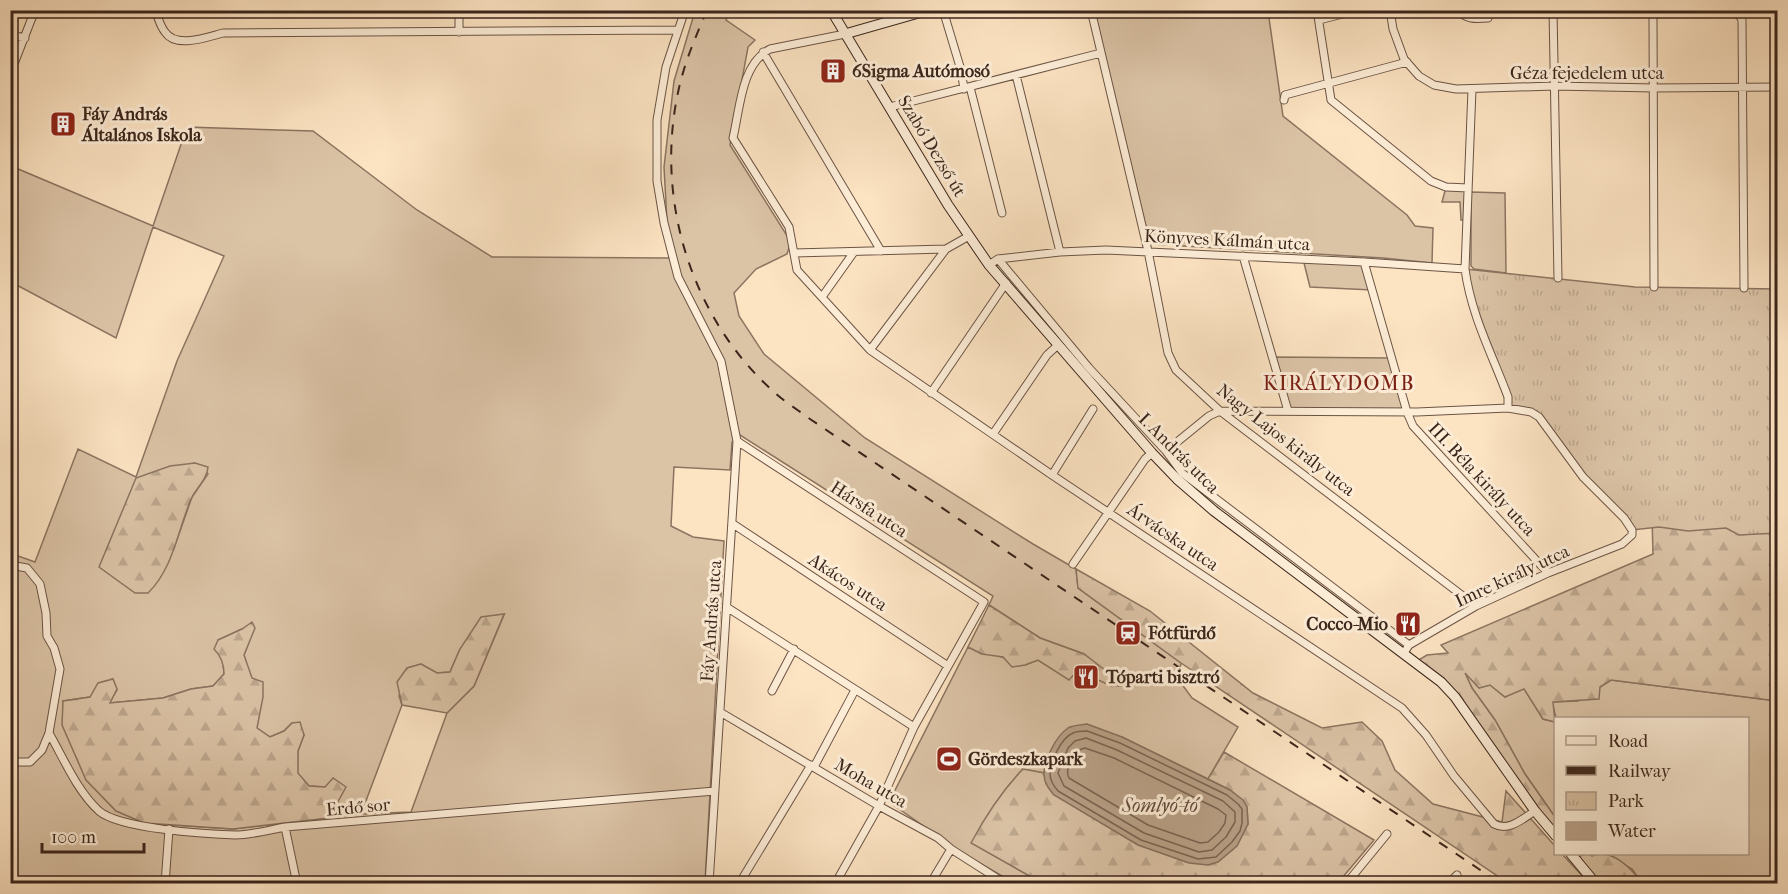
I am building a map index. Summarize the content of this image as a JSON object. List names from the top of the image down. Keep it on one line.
{"streets":{"main road":["Szabó Dezső út","I. András utca"],"street":["Géza fejedelem utca","Könyves Kálmán utca","Nagy Lajos király utca","III. Béla király utca","Hársfa utca","Árvácska utca","Imre király utca","Akácos utca","Fáy András utca","Moha utca","Erdő sor"]},"crossings":[["Szabó Dezső út","Könyves Kálmán utca"],["Szabó Dezső út","I. András utca"],["Könyves Kálmán utca","Nagy Lajos király utca"],["Könyves Kálmán utca","I. András utca"],["Könyves Kálmán utca","III. Béla király utca"],["Nagy Lajos király utca","Imre király utca"],["I. András utca","Imre király utca"],["III. Béla király utca","Imre király utca"],["Hársfa utca","Akácos utca"],["Hársfa utca","Fáy András utca"],["Akácos utca","Fáy András utca"],["Fáy András utca","Moha utca"],["Fáy András utca","Erdő sor"]],"districts":["KIRÁLYDOMB"],"water":["Somlyó-tó"],"places":{"building":["6Sigma Autómosó","Fáy András Általános Iskola"],"restaurant":["Cocco-Mio","Tóparti bisztró"],"station":["Fótfürdő"],"sports":["Gördeszkapark"]},"legend":["Road","Railway","Park","Water"],"scale_bar":"100 m"}
